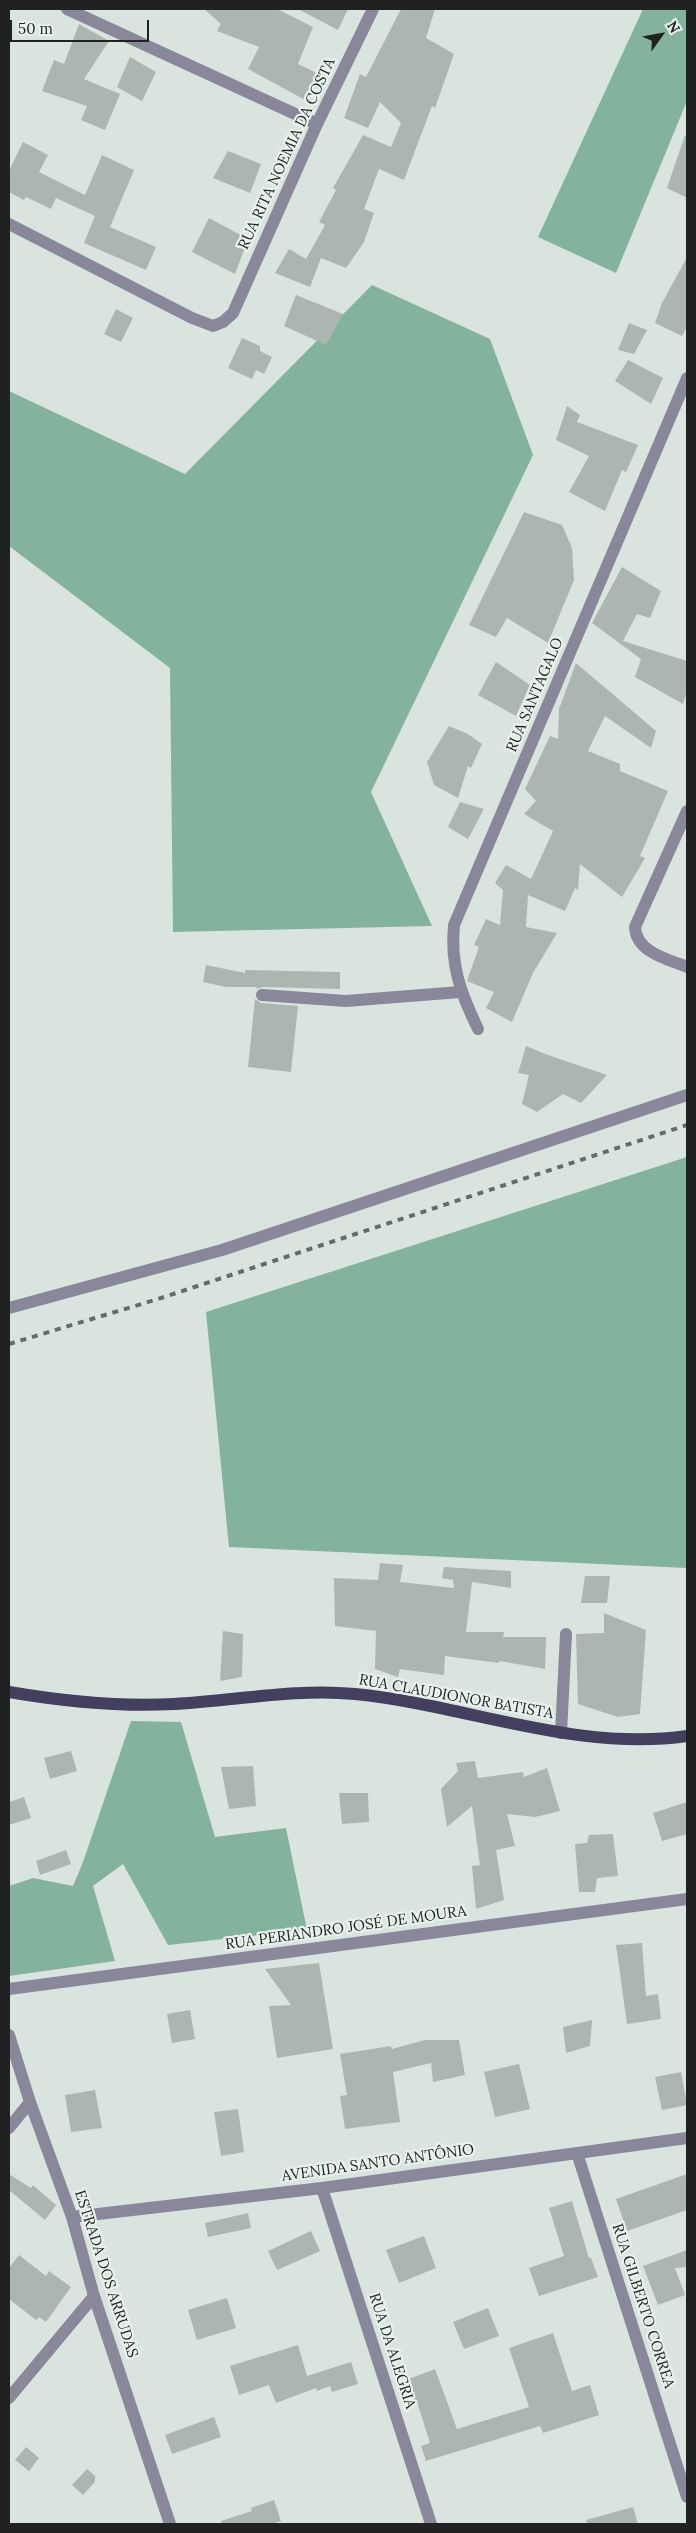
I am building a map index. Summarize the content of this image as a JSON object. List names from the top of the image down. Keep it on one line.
{"streets":{"main road":["RUA CLAUDIONOR BATISTA"],"street":["RUA RITA NOEMIA DA COSTA","RUA SANTAGALO","RUA PERIANDRO JOSÉ DE MOURA","AVENIDA SANTO ANTÔNIO","ESTRADA DOS ARRUDAS","RUA GILBERTO CORREA","RUA DA ALEGRIA"]},"crossings":[["AVENIDA SANTO ANTÔNIO","ESTRADA DOS ARRUDAS"],["AVENIDA SANTO ANTÔNIO","RUA GILBERTO CORREA"],["AVENIDA SANTO ANTÔNIO","RUA DA ALEGRIA"]],"scale_bar":"50 m","north":"top right"}
